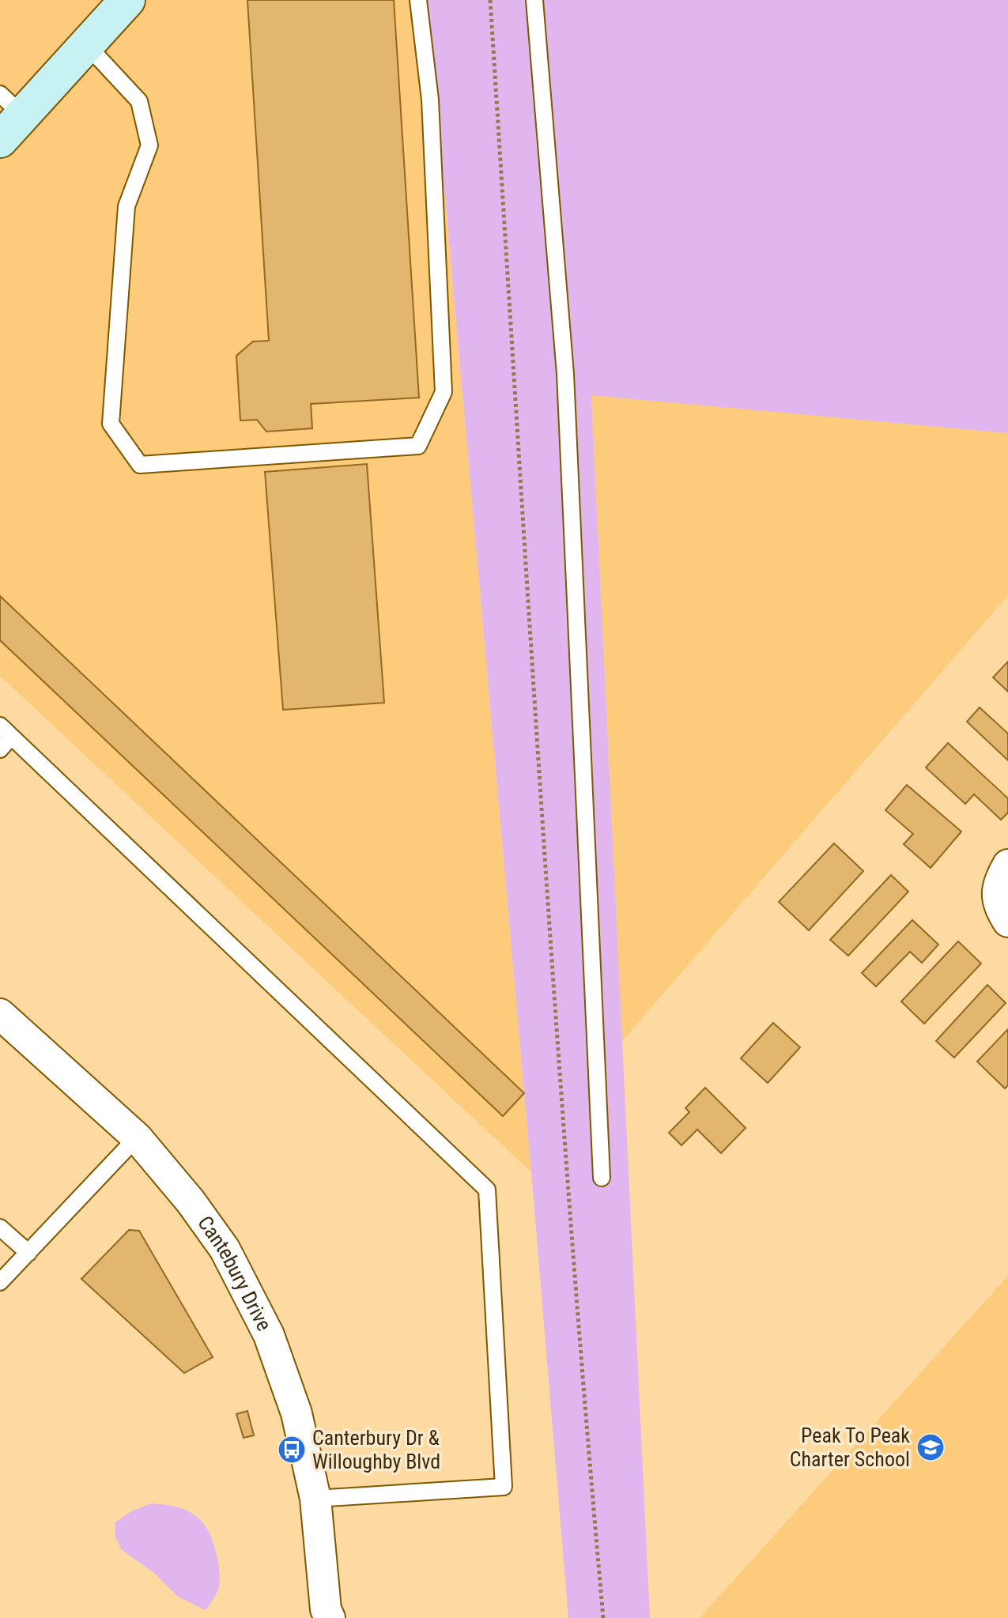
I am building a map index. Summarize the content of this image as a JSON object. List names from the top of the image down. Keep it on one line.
{"streets":{"street":["Cantebury Drive"]},"places":{"school or university":["Peak To Peak Charter School"],"bus stop":["Canterbury Dr & Willoughby Blvd"]}}
